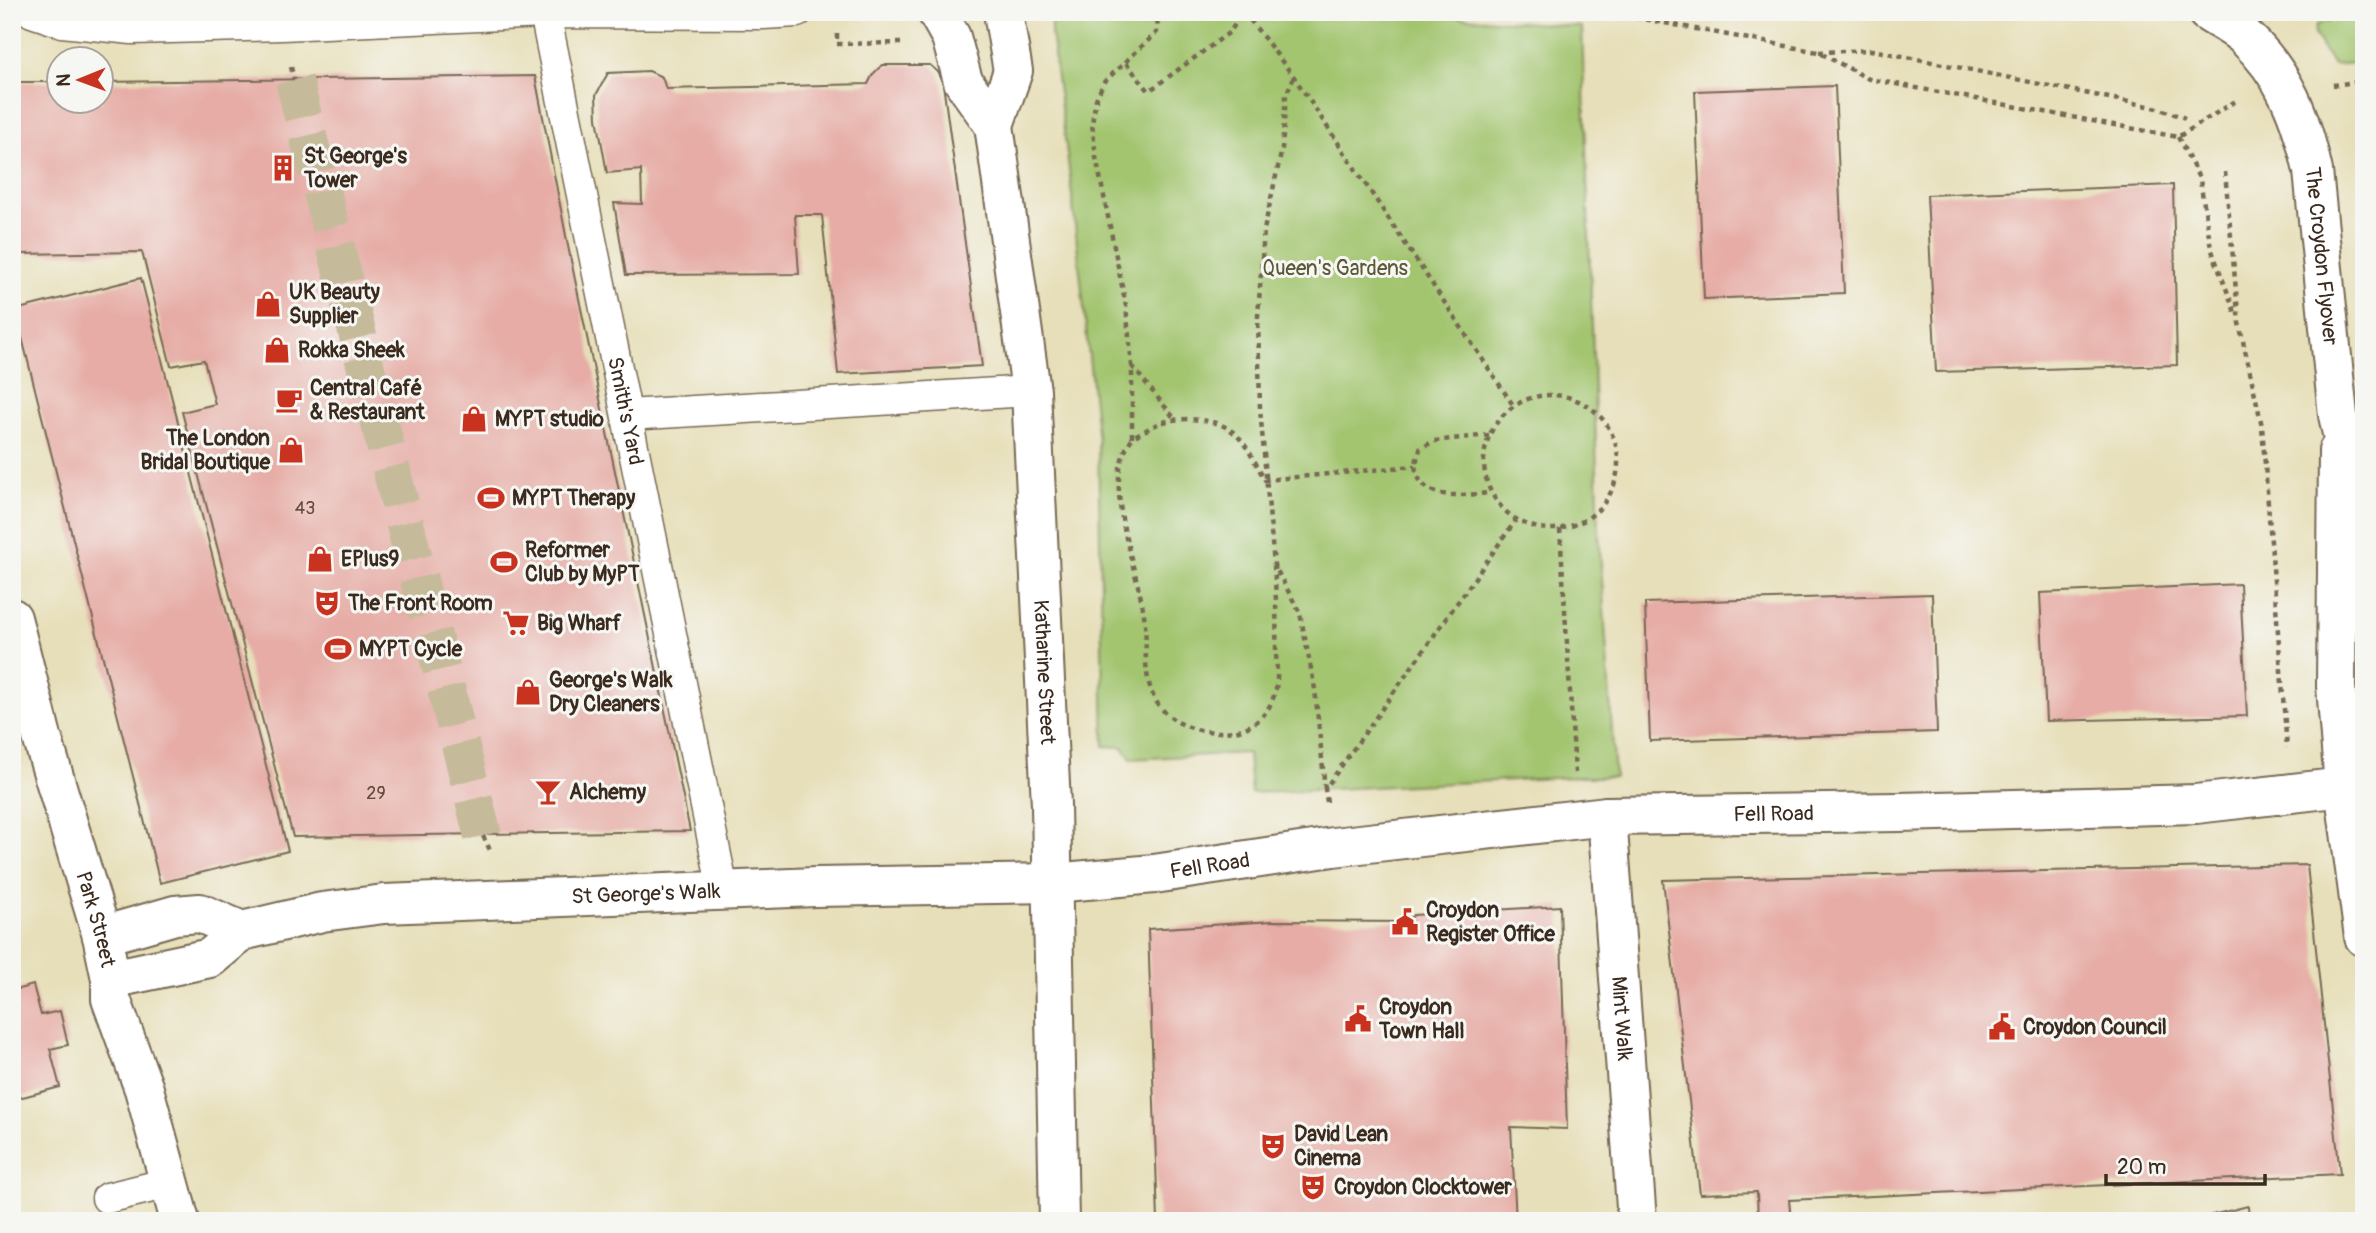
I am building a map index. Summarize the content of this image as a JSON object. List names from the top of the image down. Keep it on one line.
{"streets":{"main road":["The Croydon Flyover","Katharine Street","Fell Road","St George's Walk","Park Street","Mint Walk"],"lane":["Smith's Yard"]},"crossings":[["Smith's Yard","St George's Walk"],["Katharine Street","Fell Road"],["Katharine Street","St George's Walk"],["Fell Road","St George's Walk"],["Fell Road","Mint Walk"],["St George's Walk","Park Street"]],"parks":["Queen's Gardens"],"places":{"building":["St George's Tower"],"shop":["UK Beauty Supplier","Rokka Sheek","MYPT studio","The London Bridal Boutique","EPlus9","George's Walk Dry Cleaners"],"cafe":["Central Café & Restaurant"],"sports":["MYPT Therapy","Reformer Club by MyPT","MYPT Cycle"],"theatre":["The Front Room","David Lean Cinema","Croydon Clocktower"],"supermarket":["Big Wharf"],"bar":["Alchemy"],"public building":["Croydon Register Office","Croydon Town Hall","Croydon Council"]},"house_numbers":["43","29"],"scale_bar":"20 m","north":"left"}
